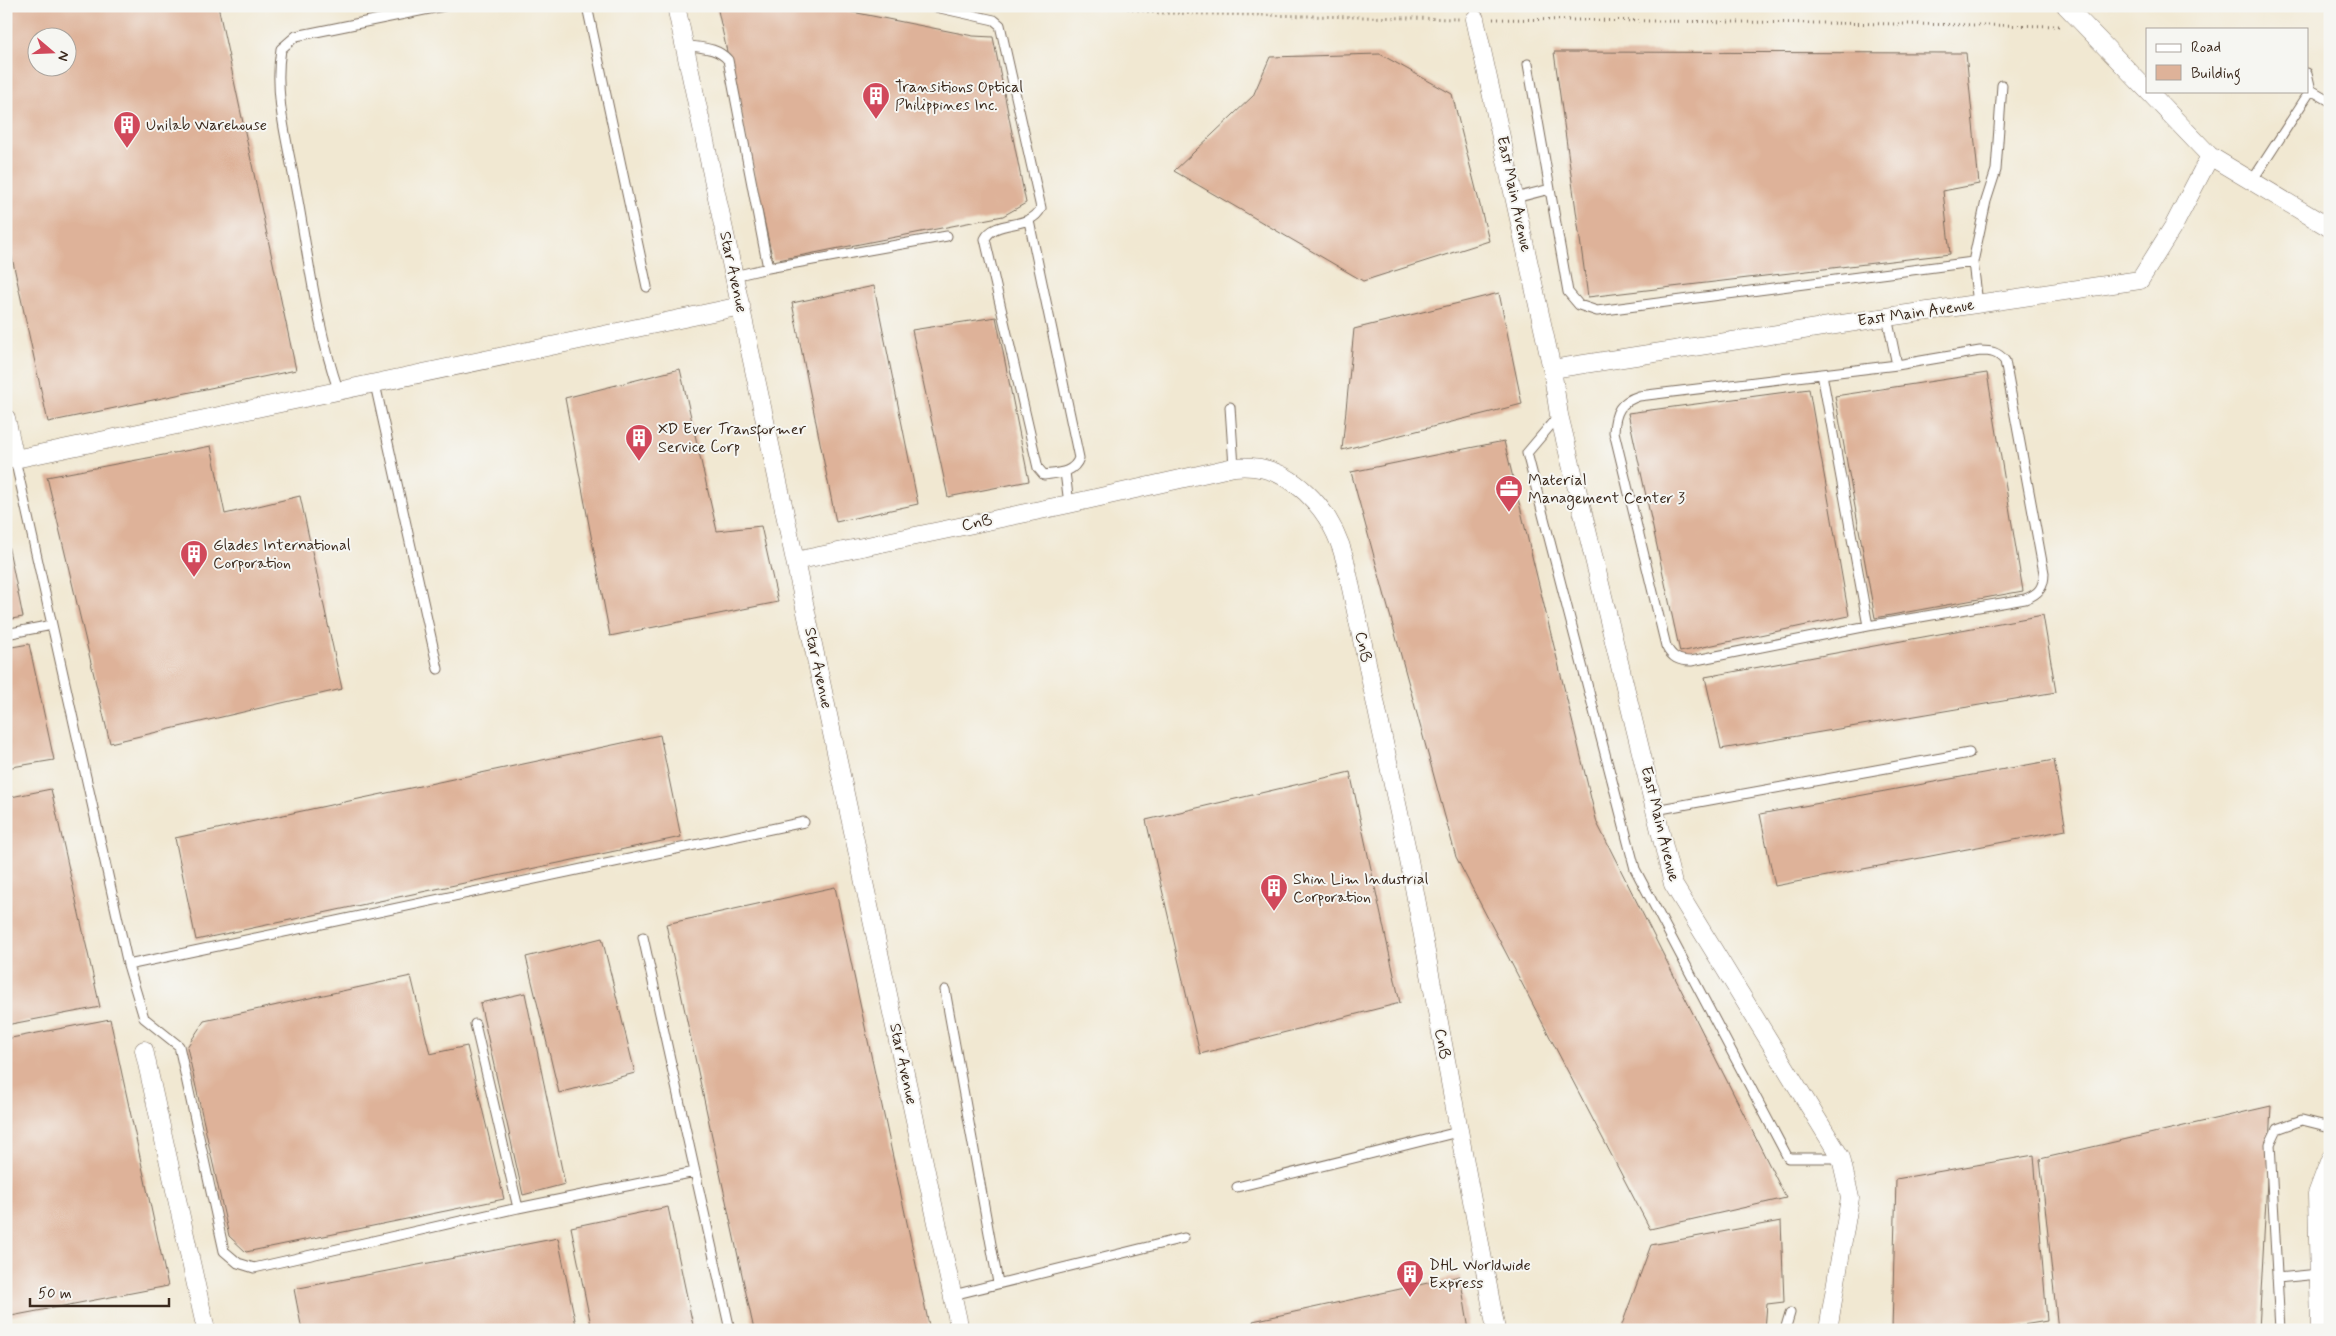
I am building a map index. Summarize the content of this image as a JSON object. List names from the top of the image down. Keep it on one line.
{"streets":{"street":["East Main Avenue","Star Avenue","CnB"]},"crossings":[["Star Avenue","CnB"]],"places":{"building":["Transitions Optical Philippines Inc.","Unilab Warehouse","XD Ever Transformer Service Corp","Glades International Corporation","Shin Lim Industrial Corporation","DHL Worldwide Express"],"office":["Material Management Center 3"]},"legend":["Road","Building"],"scale_bar":"50 m","north":"right"}
